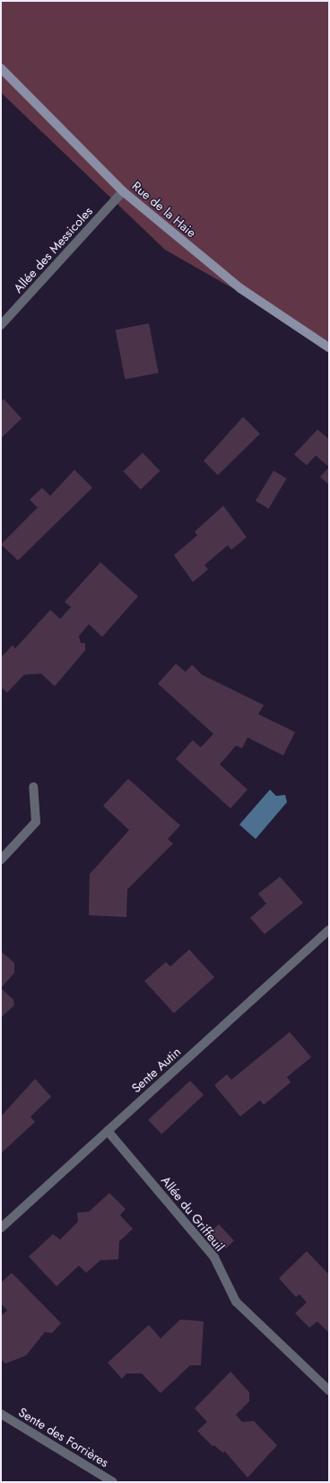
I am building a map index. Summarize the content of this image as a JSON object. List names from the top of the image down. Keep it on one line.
{"streets":{"street":["Rue de la Haie","Allée des Messicoles","Sente Autin","Allée du Griffeuil","Sente des Forrières"]},"crossings":[["Rue de la Haie","Allée des Messicoles"],["Sente Autin","Allée du Griffeuil"]]}
